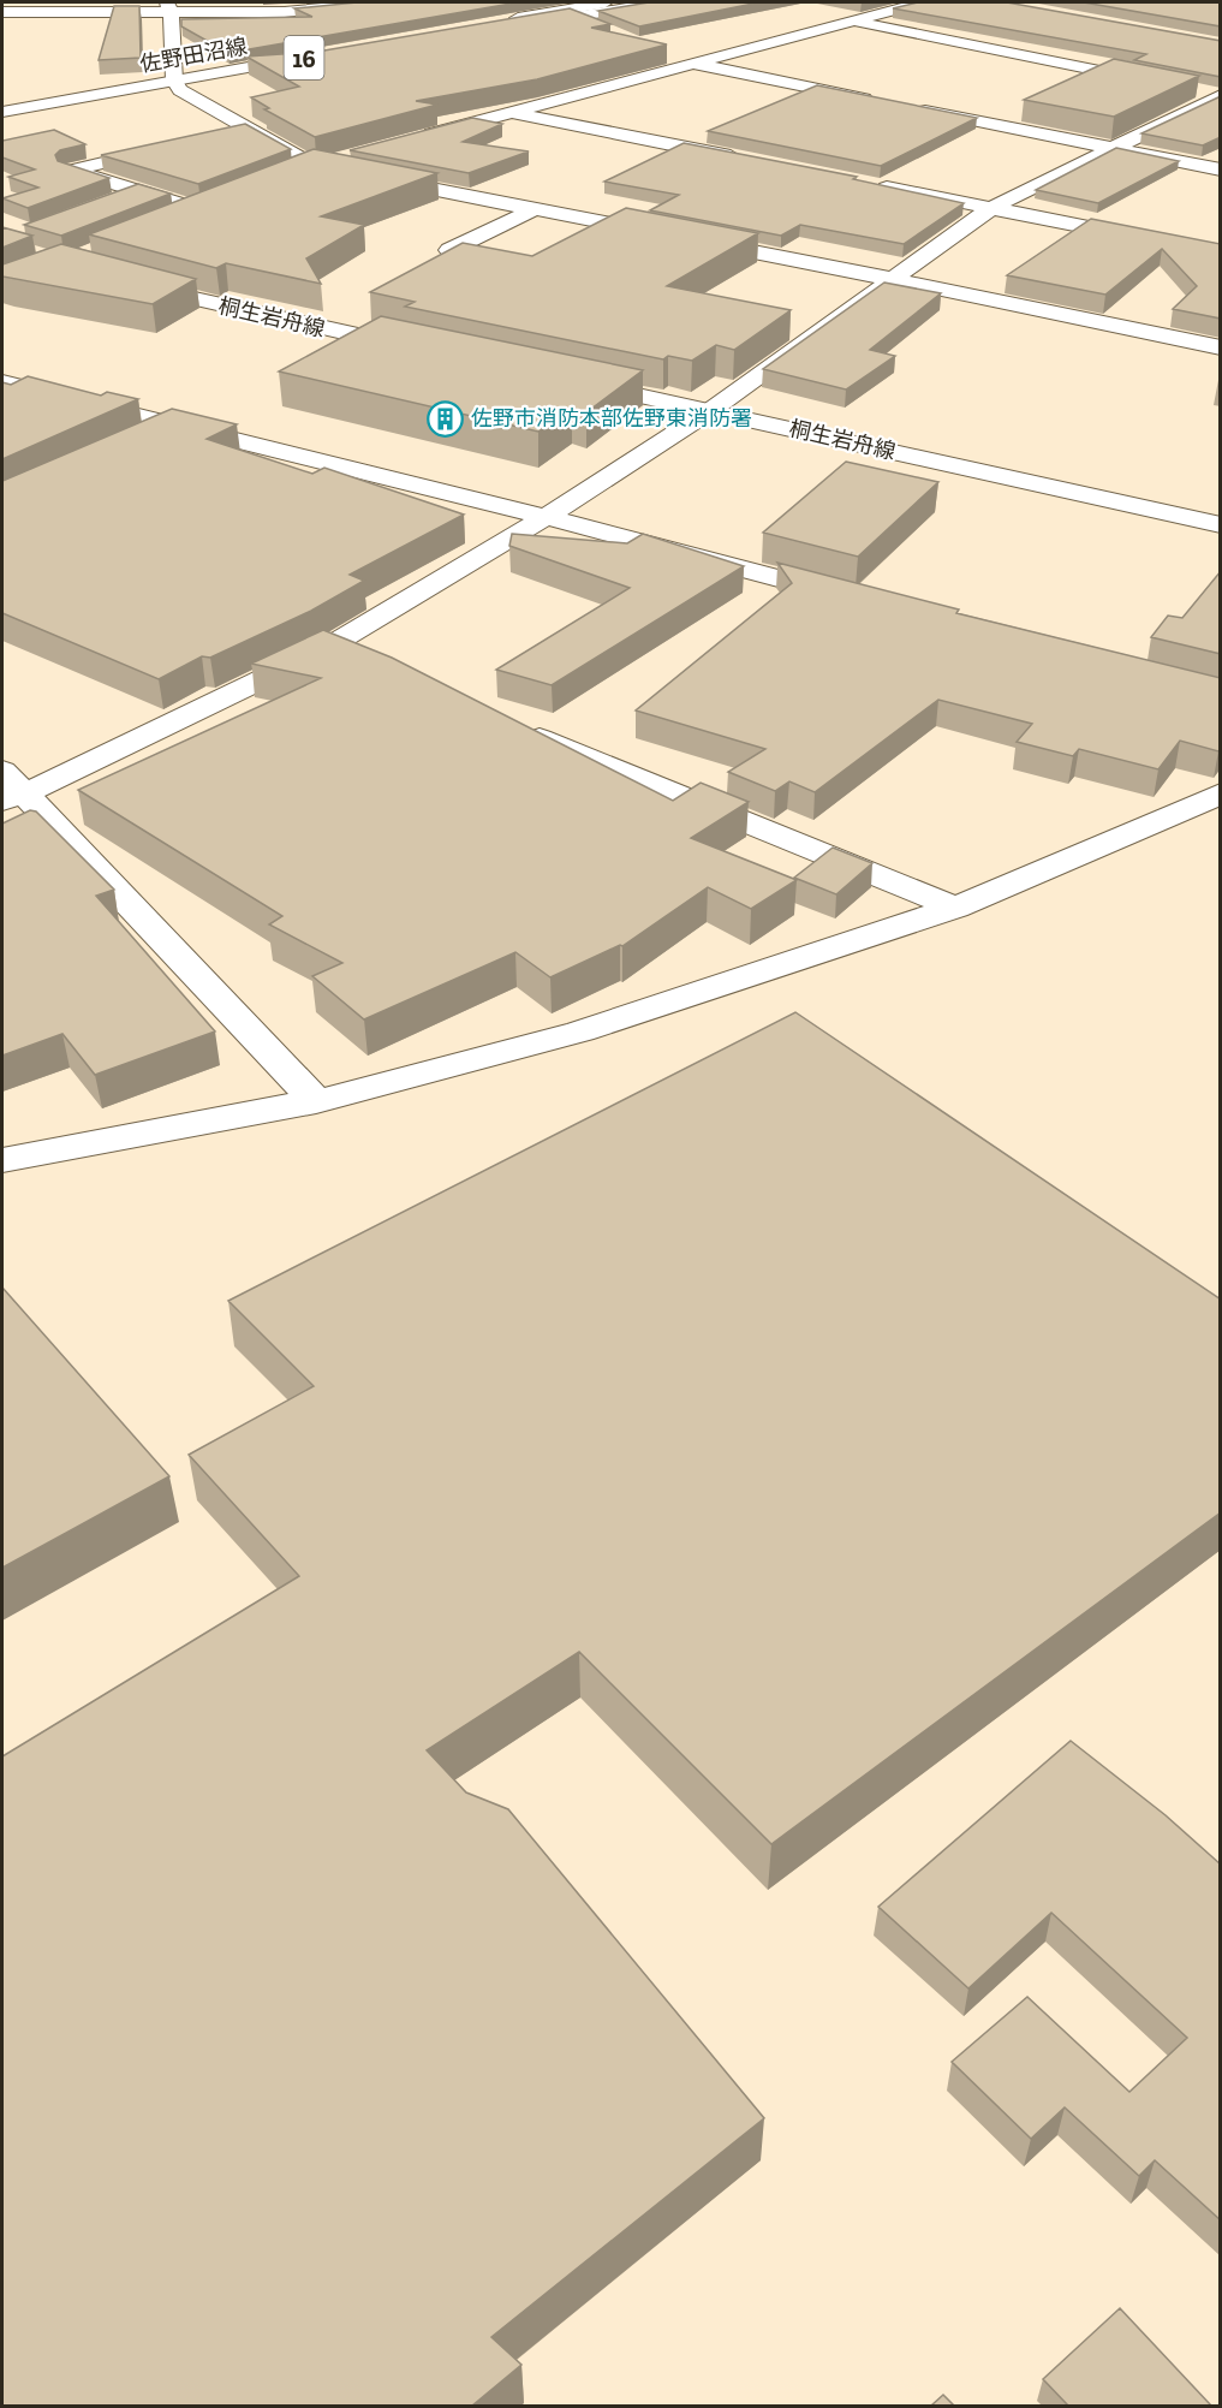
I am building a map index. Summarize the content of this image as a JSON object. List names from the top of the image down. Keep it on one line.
{"streets":{"street":["佐野田沼線","16","桐生岩舟線"]},"places":{"building":["佐野市消防本部佐野東消防署"]}}
